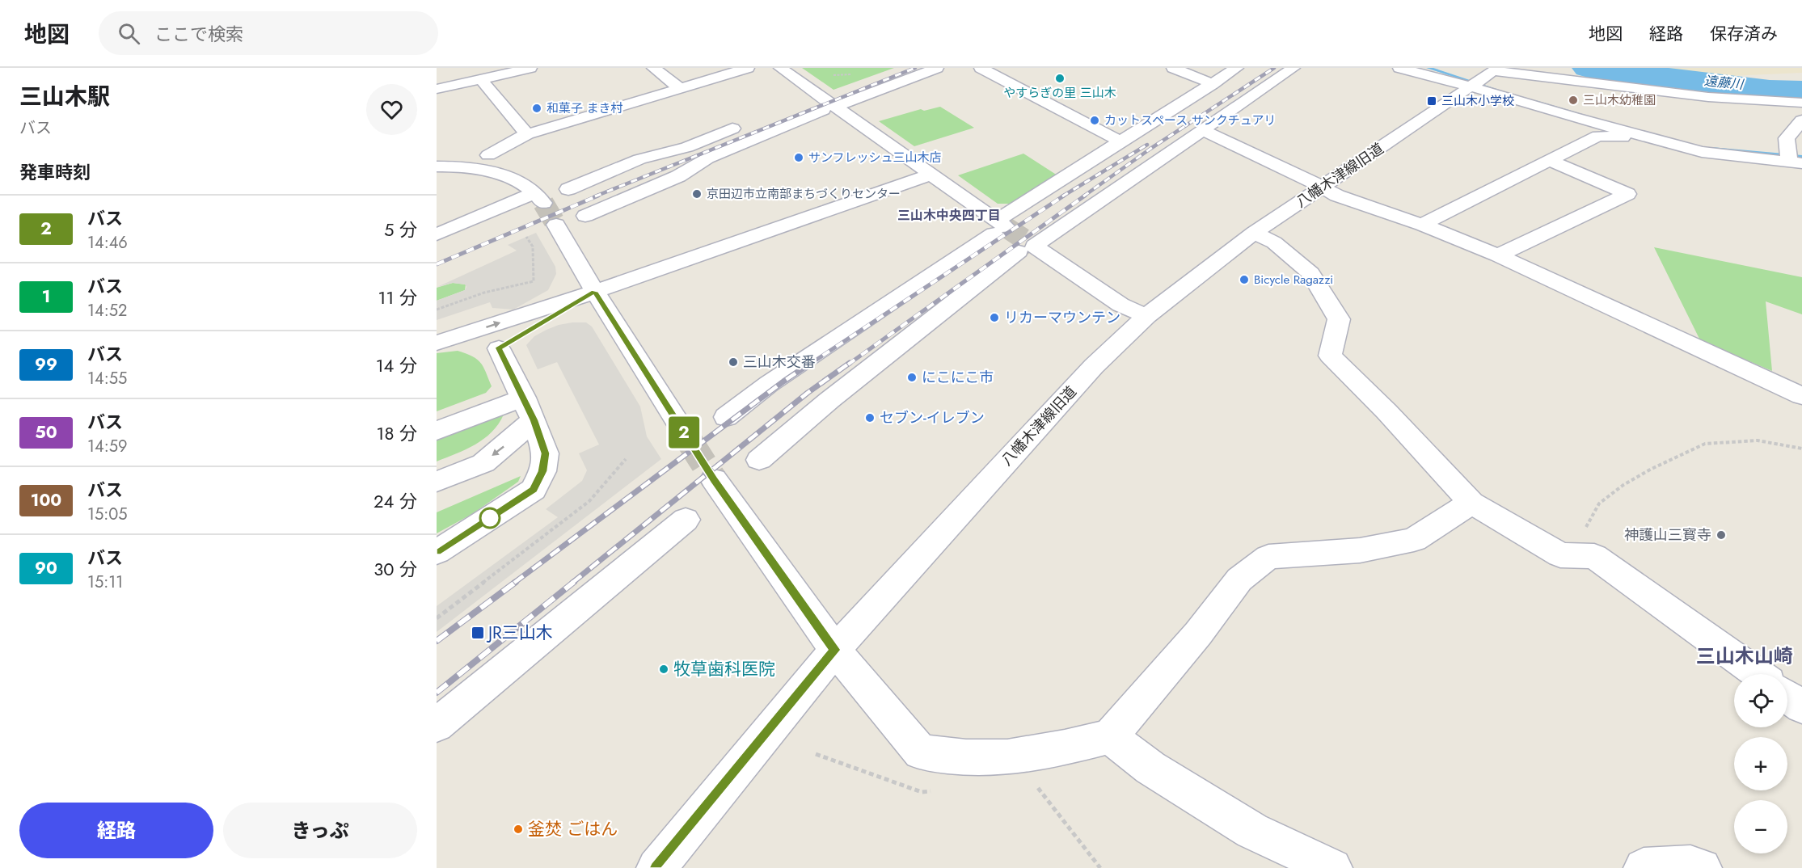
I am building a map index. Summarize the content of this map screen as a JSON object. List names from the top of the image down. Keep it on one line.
{"streets":{"street":["八幡木津線旧道"]},"districts":["三山木中央四丁目","三山木山崎"],"water":["遠藤川"],"places":{"other":["やすらぎの里 三山木","三山木幼稚園","和菓子 まき村","カットスペース サンクチュアリ","サンフレッシュ三山木店","京田辺市立南部まちづくりセンター","Bicycle Ragazzi","リカーマウンテン","三山木交番","にこにこ市","セブン-イレブン","神護山三寳寺","牧草歯科医院","釜焚 ごはん"],"transit":["三山木小学校","JR三山木"]},"lines":["bus line 2"],"page":{"header":"地図","search":"ここで検索","nav":["地図","経路","保存済み"],"heading":[["三山木駅","バス"],"発車時刻"],"on_map":"2","list":[{"mark":"2","name":"バス","note":"14:46","value":"5 分"},{"mark":"1","name":"バス","note":"14:52","value":"11 分"},{"mark":"99","name":"バス","note":"14:55","value":"14 分"},{"mark":"50","name":"バス","note":"14:59","value":"18 分"},{"mark":"100","name":"バス","note":"15:05","value":"24 分"},{"mark":"90","name":"バス","note":"15:11","value":"30 分"}],"map_buttons":["+","−"],"buttons":["経路","きっぷ"]}}
